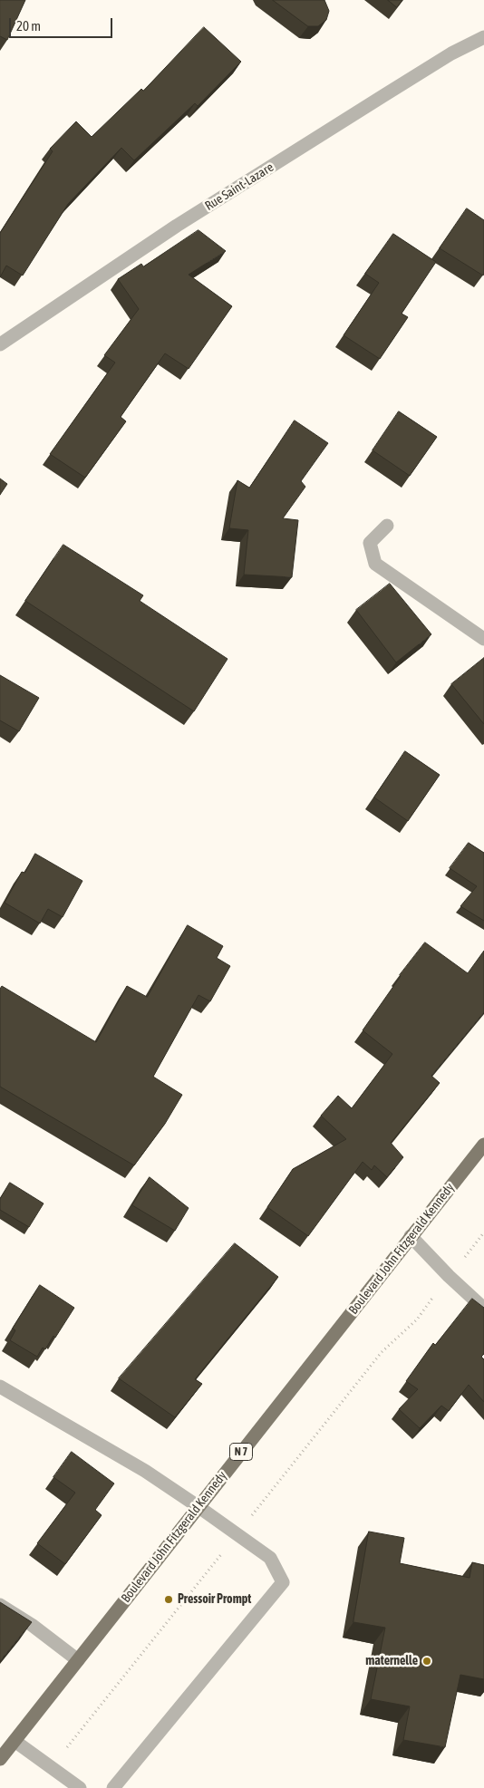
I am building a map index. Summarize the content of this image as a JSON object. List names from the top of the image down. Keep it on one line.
{"streets":{"main road":["Boulevard John Fitzgerald Kennedy","N 7"],"street":["Rue Saint-Lazare"]},"places":["Pressoir Prompt","maternelle"],"scale_bar":"20 m"}
